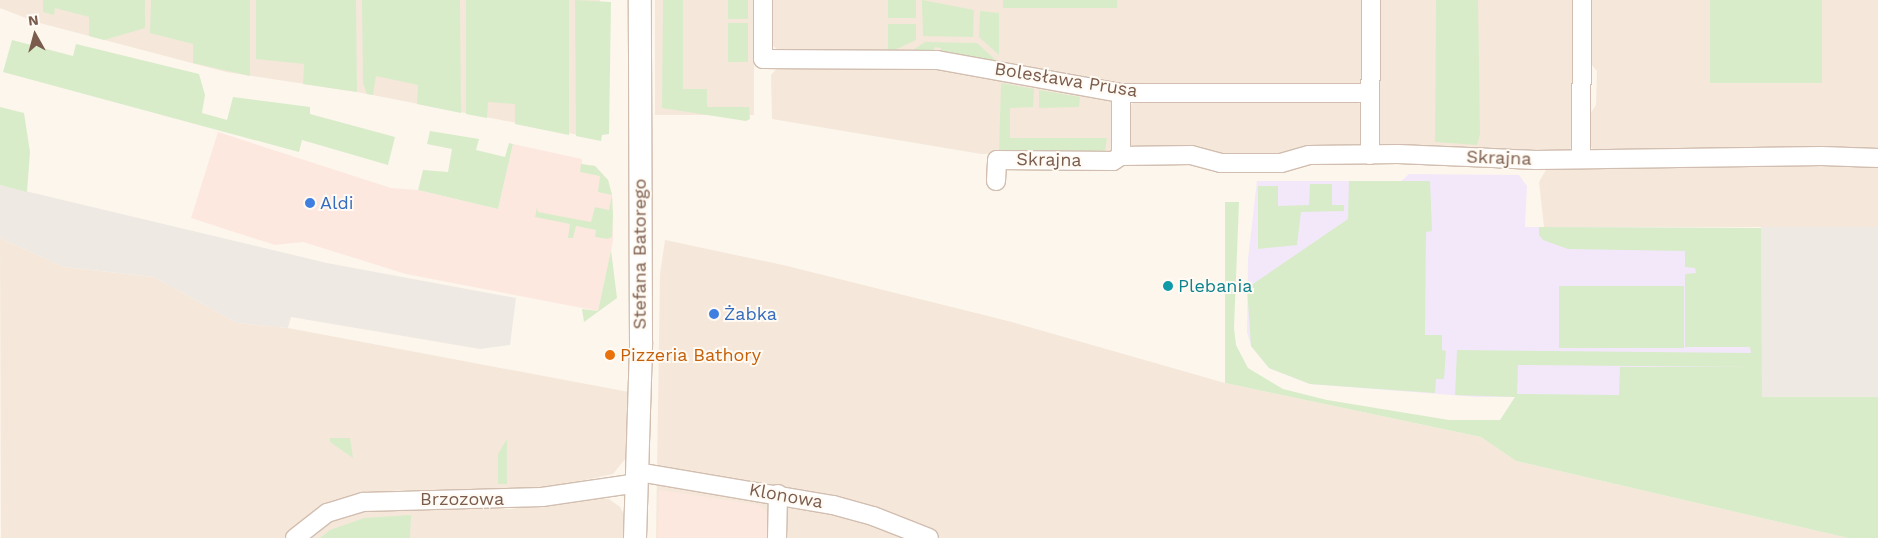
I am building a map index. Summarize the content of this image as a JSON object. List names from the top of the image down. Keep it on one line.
{"streets":{"street":["Bolesława Prusa","Skrajna","Stefana Batorego","Klonowa","Brzozowa"]},"crossings":[["Stefana Batorego","Klonowa"],["Stefana Batorego","Brzozowa"],["Klonowa","Brzozowa"]],"places":["Aldi","Plebania","Żabka","Pizzeria Bathory"],"north":"top"}
